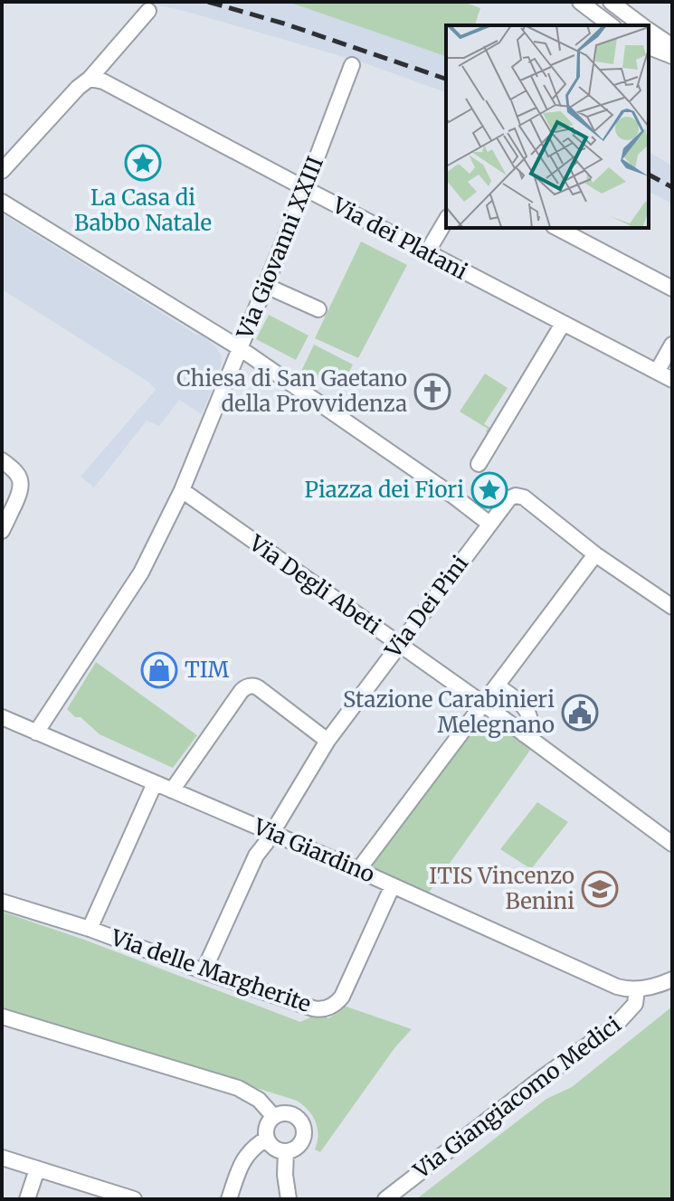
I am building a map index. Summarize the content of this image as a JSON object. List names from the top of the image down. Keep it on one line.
{"streets":{"street":["Via dei Platani","Via Giovanni XXIII","Via Degli Abeti","Via Dei Pini","Via Giardino","Via delle Margherite","Via Giangiacomo Medici"]},"crossings":[["Via dei Platani","Via Giovanni XXIII"],["Via Giovanni XXIII","Via Degli Abeti"],["Via Giovanni XXIII","Via Giardino"],["Via Degli Abeti","Via Dei Pini"],["Via Dei Pini","Via Giardino"],["Via Dei Pini","Via delle Margherite"],["Via Giardino","Via delle Margherite"],["Via Giardino","Via Giangiacomo Medici"]],"places":{"place":["La Casa di Babbo Natale","Piazza dei Fiori"],"church":["Chiesa di San Gaetano della Provvidenza"],"shop":["TIM"],"public building":["Stazione Carabinieri Melegnano"],"school or university":["ITIS Vincenzo Benini"]}}
